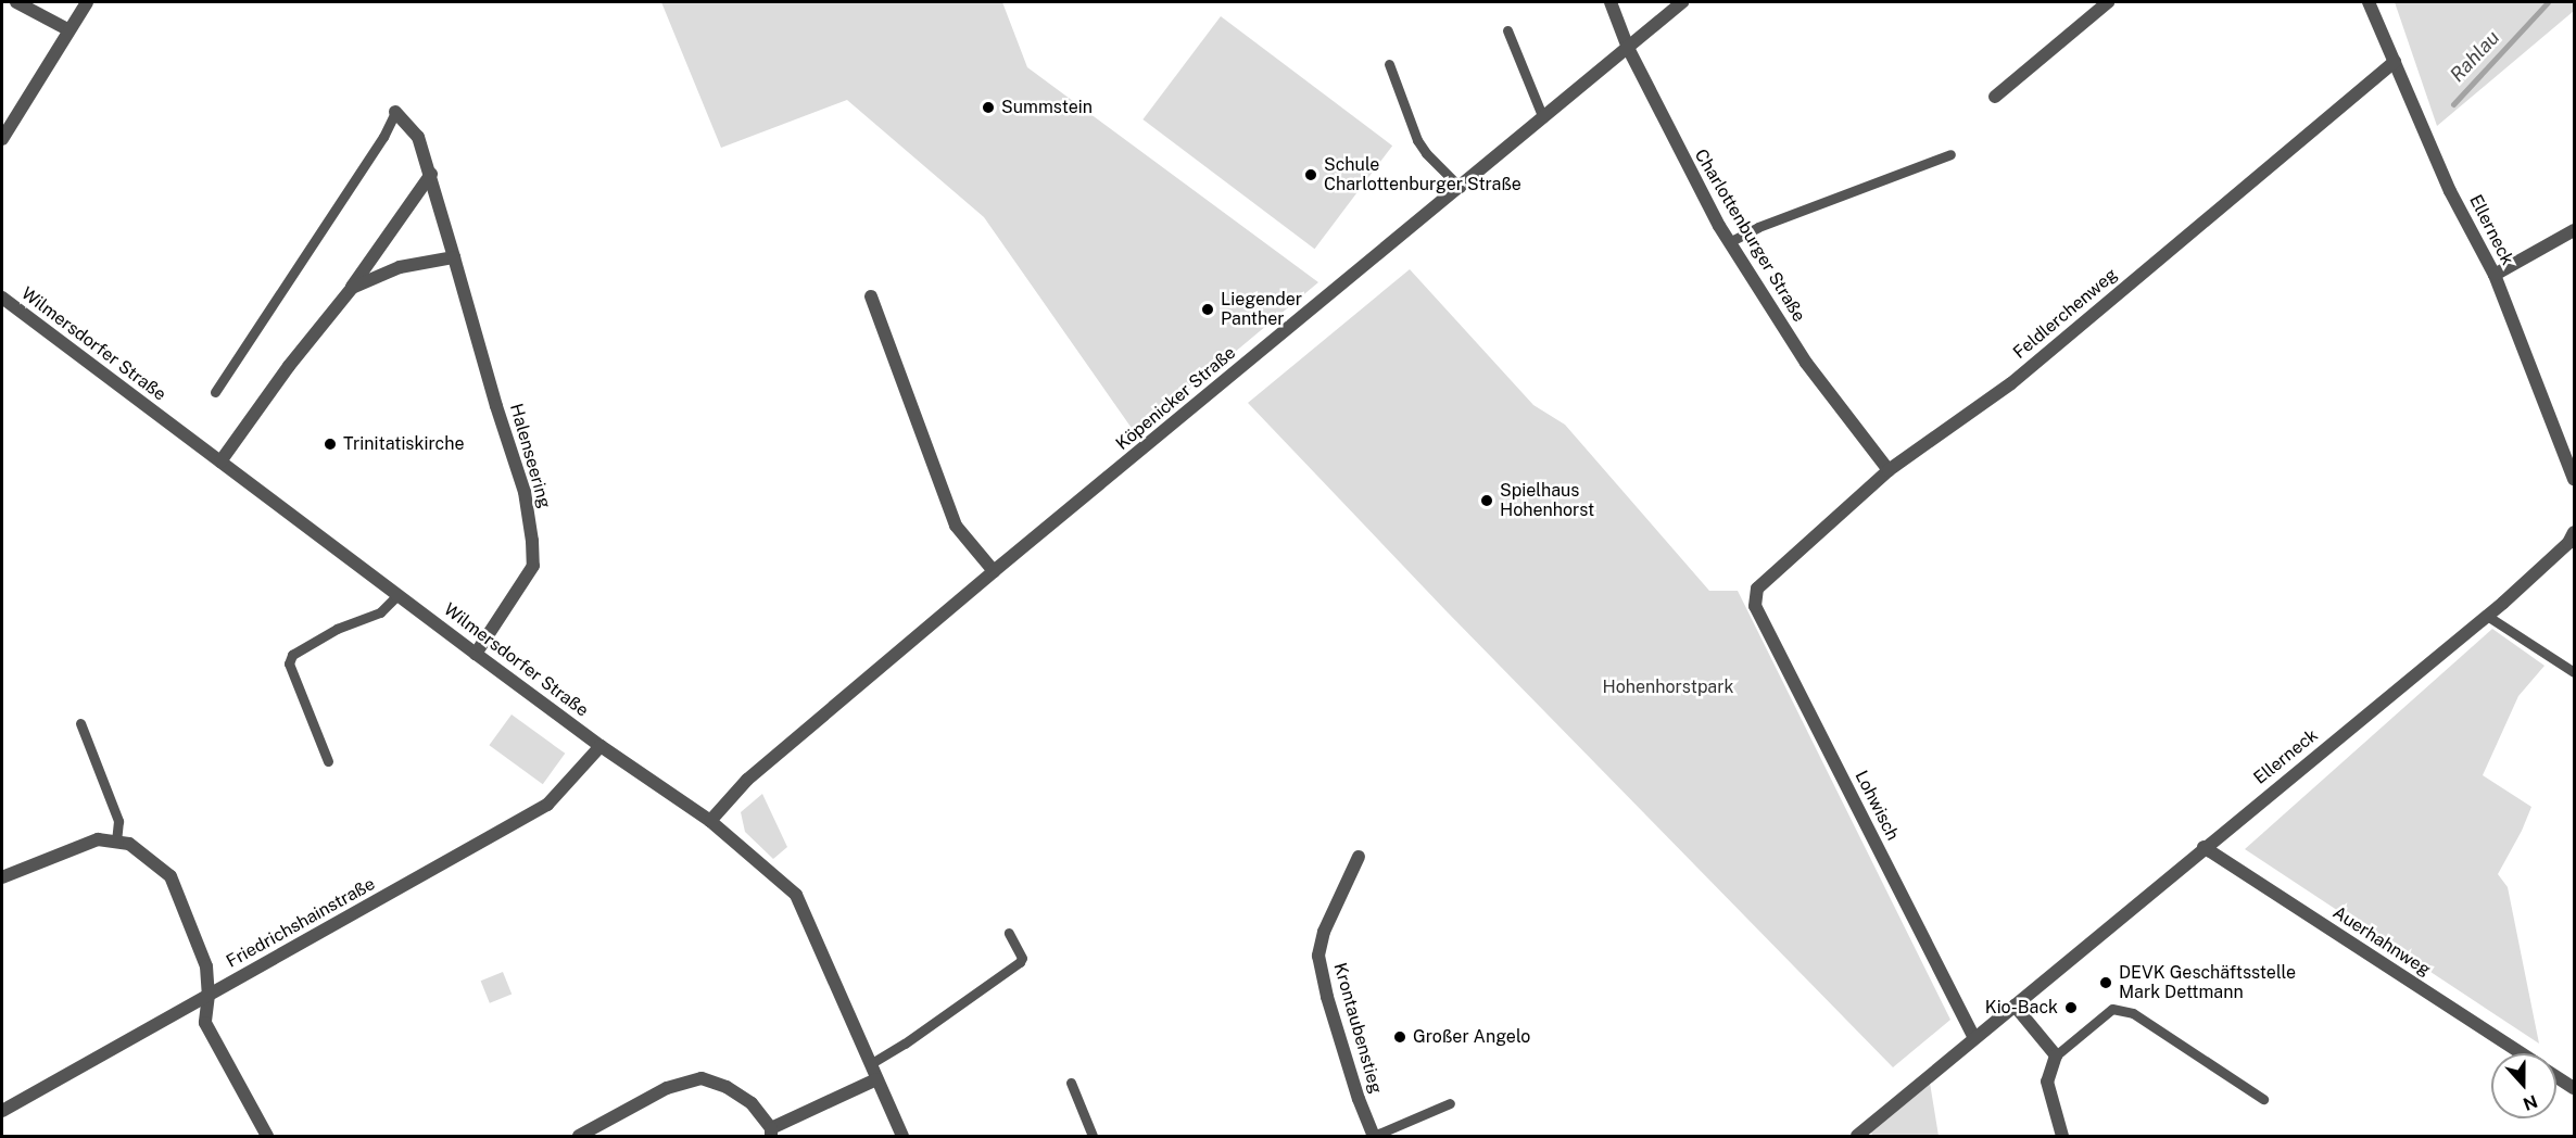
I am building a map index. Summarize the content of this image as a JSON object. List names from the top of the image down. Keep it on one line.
{"streets":{"street":["Ellerneck","Charlottenburger Straße","Feldlerchenweg","Wilmersdorfer Straße","Köpenicker Straße","Halenseering","Lohwisch","Friedrichshainstraße","Auerhahnweg","Krontaubenstieg"]},"crossings":[["Ellerneck","Feldlerchenweg"],["Ellerneck","Lohwisch"],["Ellerneck","Auerhahnweg"],["Charlottenburger Straße","Feldlerchenweg"],["Charlottenburger Straße","Köpenicker Straße"],["Feldlerchenweg","Lohwisch"],["Wilmersdorfer Straße","Köpenicker Straße"],["Wilmersdorfer Straße","Halenseering"],["Wilmersdorfer Straße","Friedrichshainstraße"]],"water":["Rahlau"],"parks":["Hohenhorstpark"],"places":["Summstein","Schule Charlottenburger Straße","Liegender Panther","Trinitatiskirche","Spielhaus Hohenhorst","DEVK Geschäftsstelle Mark Dettmann","Kio-Back","Großer Angelo"],"north":"bottom"}
